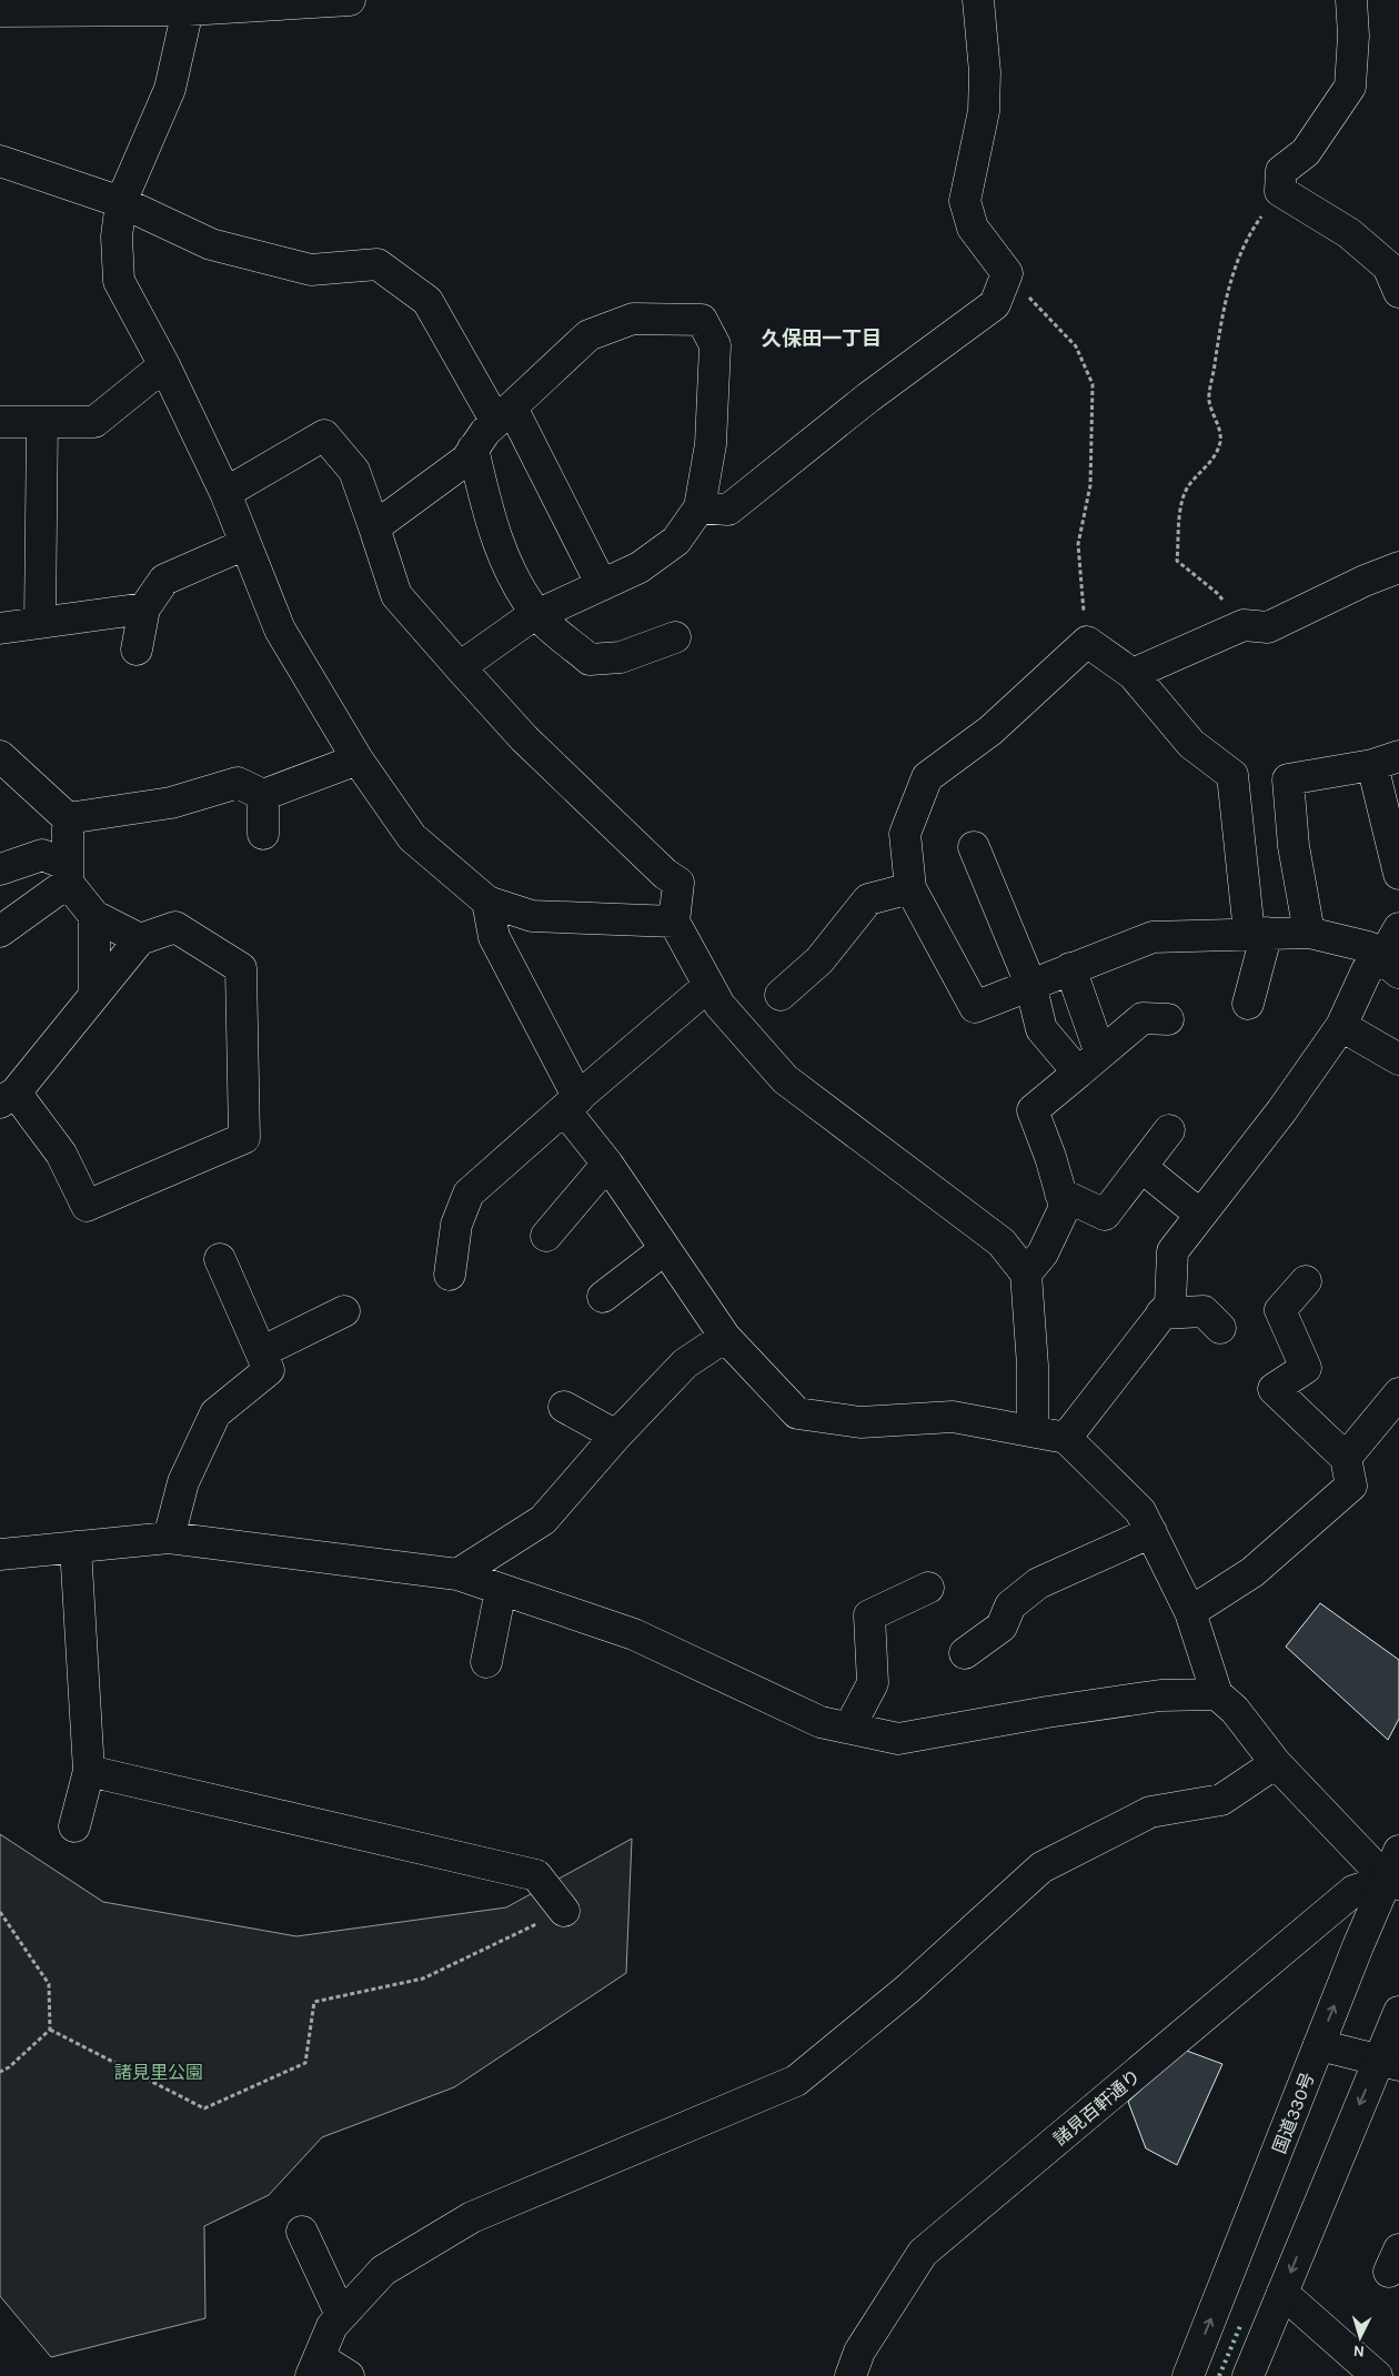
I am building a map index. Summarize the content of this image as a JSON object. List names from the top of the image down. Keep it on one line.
{"streets":{"main road":["諸見百軒通り","国道330号"]},"crossings":[["諸見百軒通り","国道330号"]],"districts":["久保田一丁目"],"parks":["諸見里公園"],"north":"bottom"}
